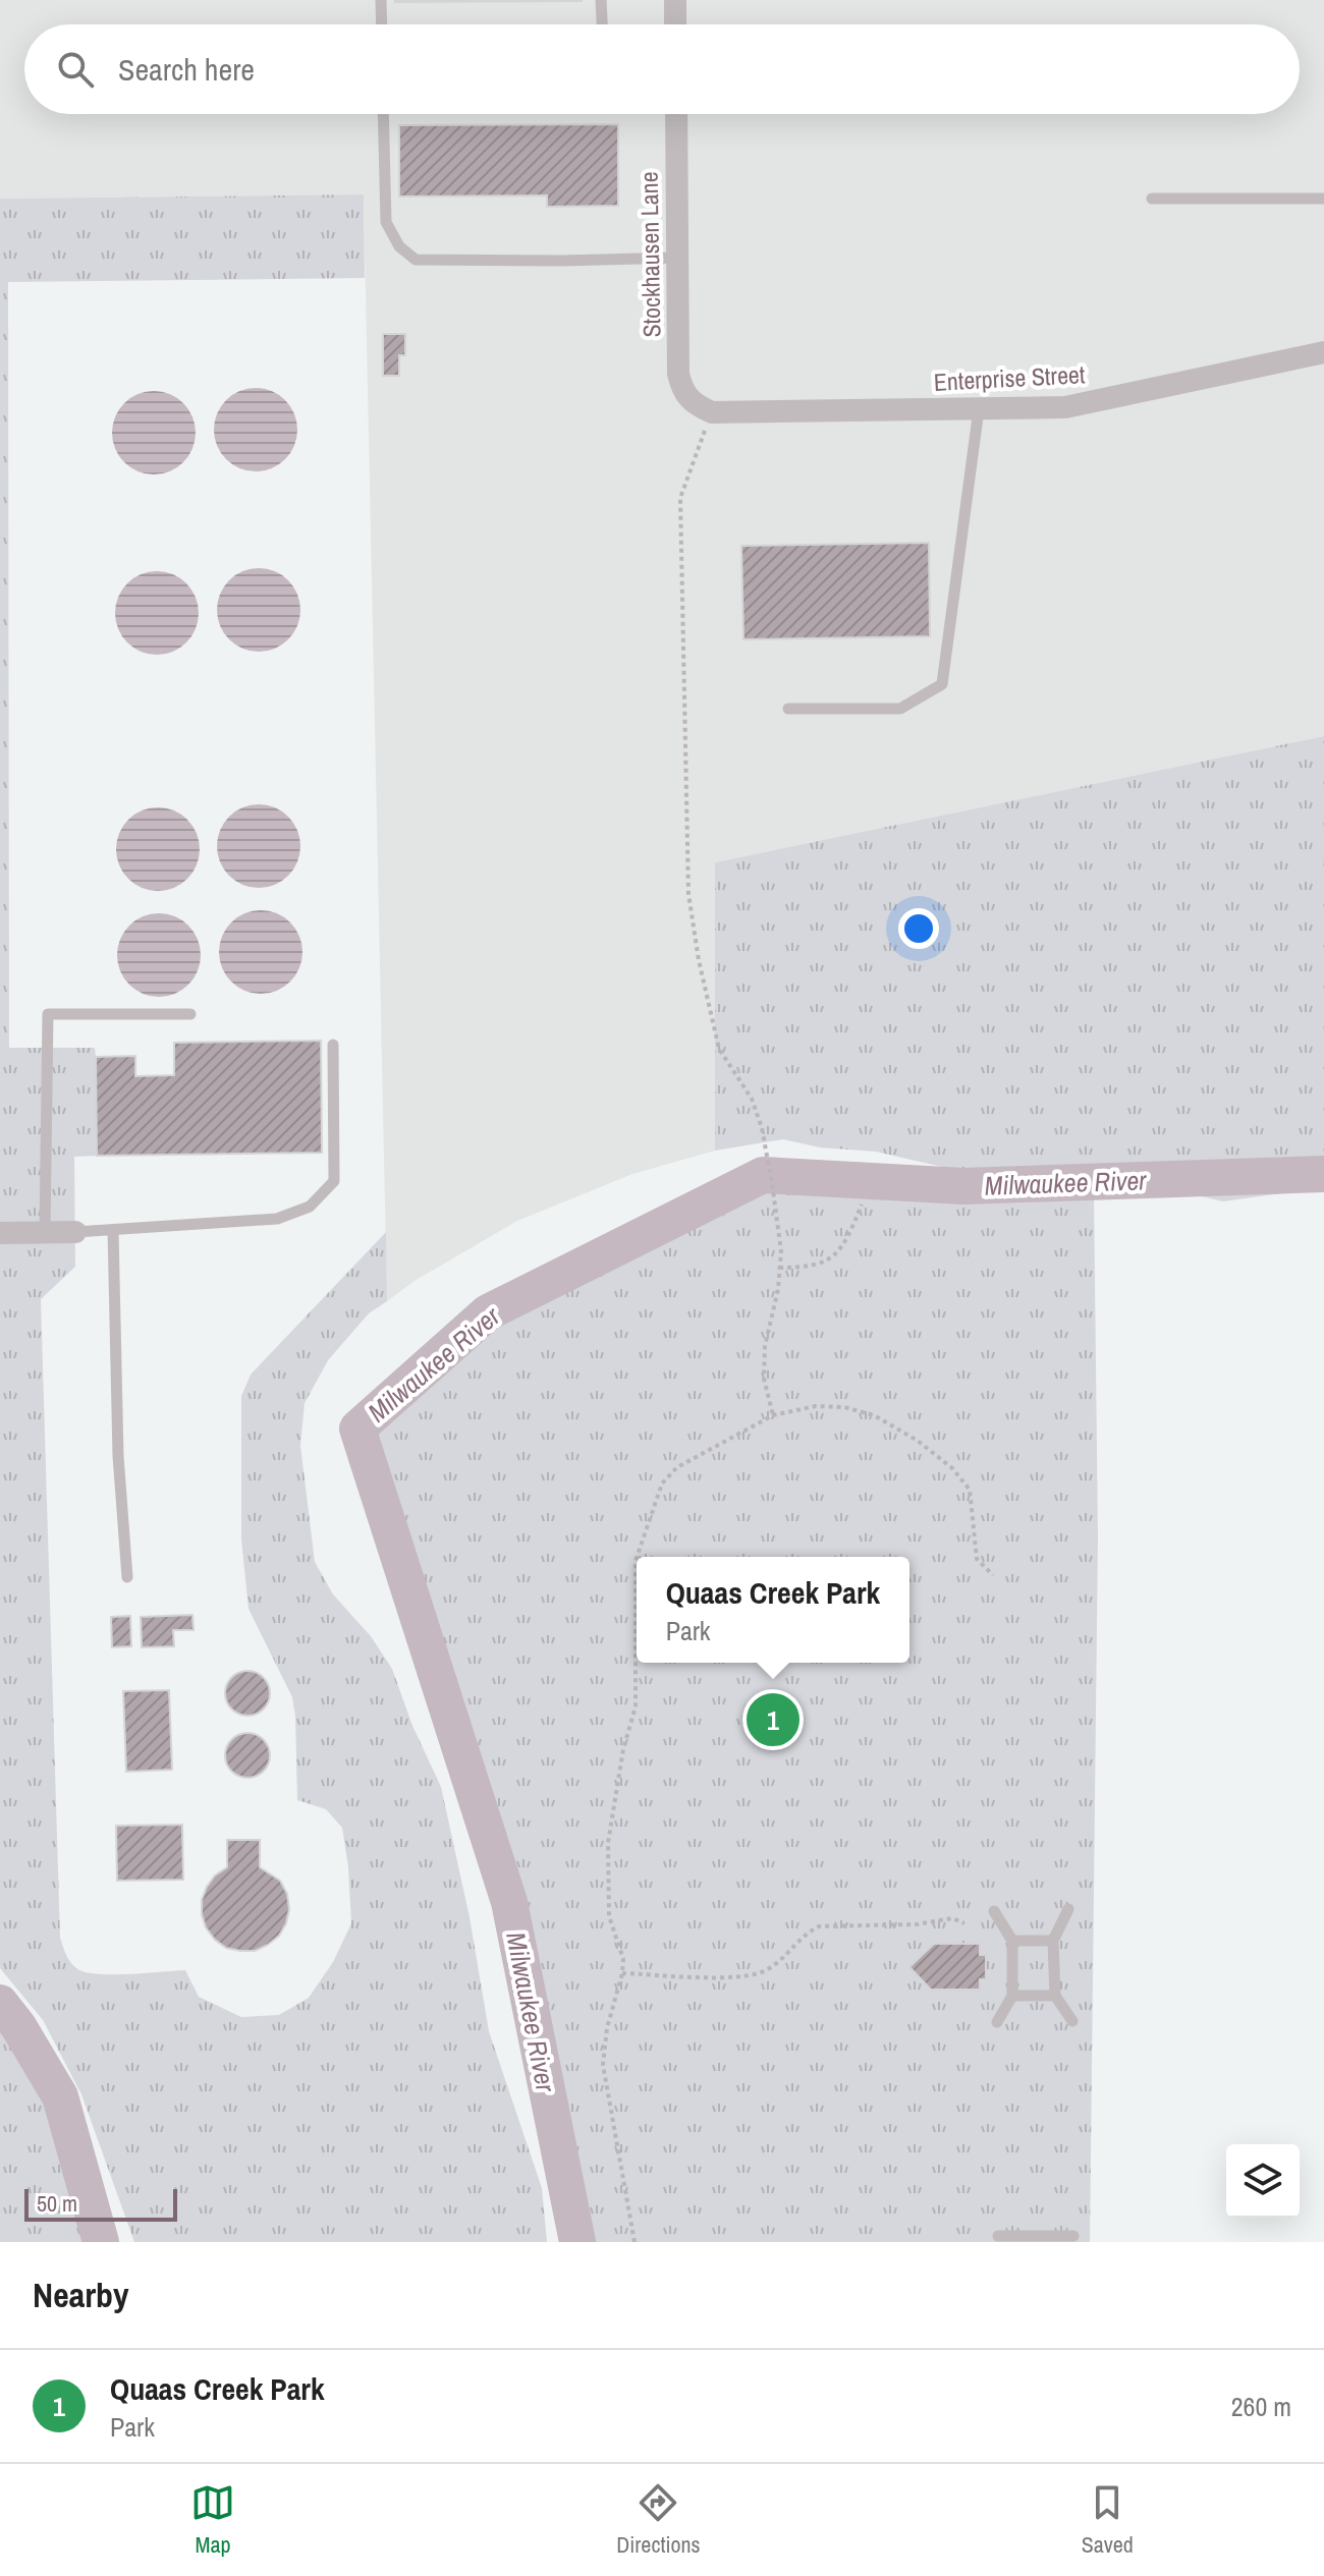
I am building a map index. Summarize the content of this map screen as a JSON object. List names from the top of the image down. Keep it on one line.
{"streets":{"street":["Stockhausen Lane","Enterprise Street"]},"crossings":[["Stockhausen Lane","Enterprise Street"]],"water":["Milwaukee River"],"scale_bar":"50 m","page":{"search":"Search here","popup":["Quaas Creek Park","Park"],"pins":"1","scale":"50 m","heading":"Nearby","list":[{"mark":"1","name":"Quaas Creek Park","note":"Park","value":"260 m"}],"nav":["Map","Directions","Saved"]}}
